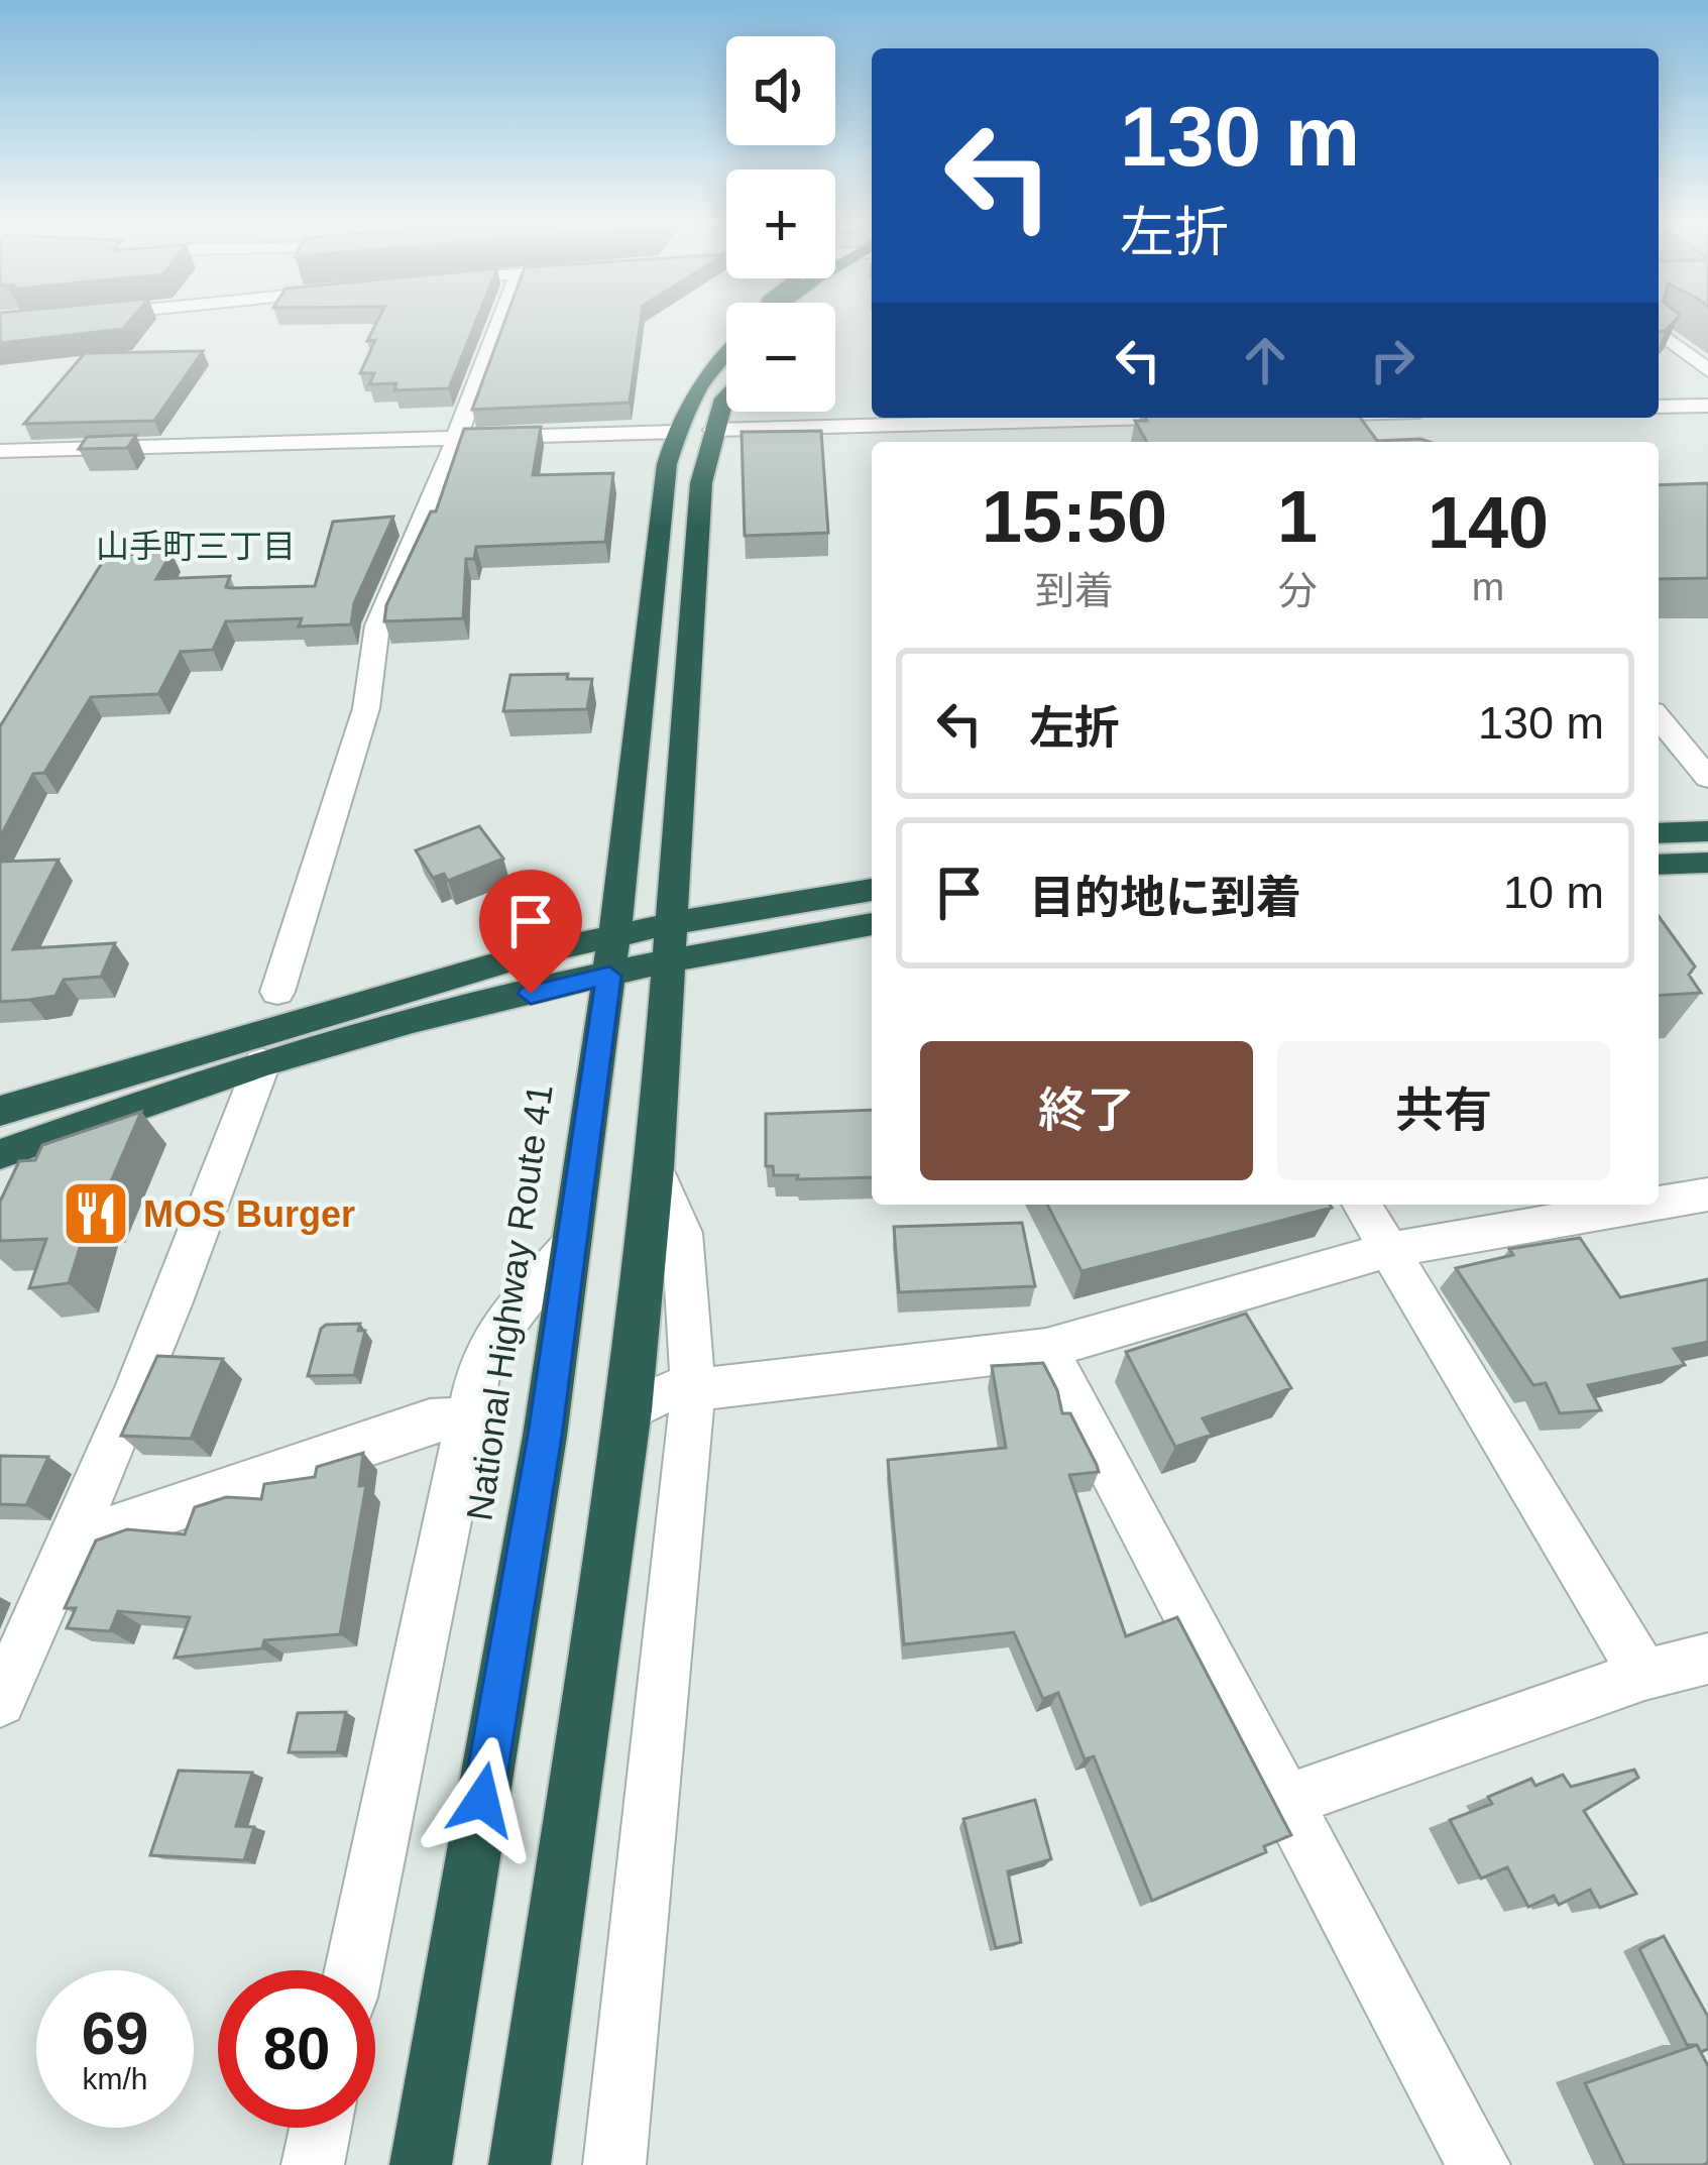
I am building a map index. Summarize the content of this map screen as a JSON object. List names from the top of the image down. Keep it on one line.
{"streets":{"highway":["National Highway Route 41"]},"districts":["山手町三丁目"],"places":{"restaurant":["MOS Burger"]},"page":{"map_buttons":["+","−"],"turn":["130 m","左折"],"eta":["15:50","到着","1","分","140","m"],"list":[{"name":"左折","value":"130 m"},{"name":"目的地に到着","value":"10 m"}],"buttons":["終了","共有"],"speed":"69 km/h","limit":"80"}}
